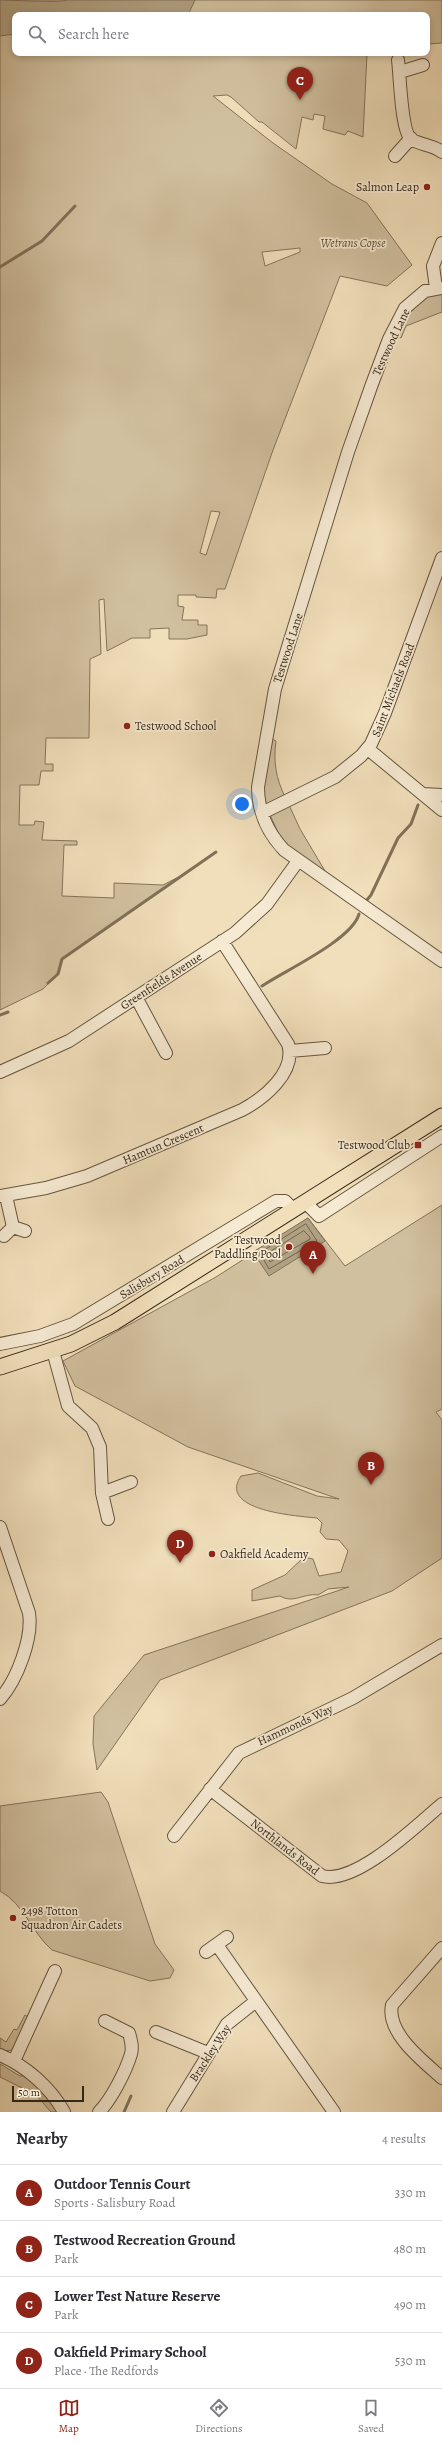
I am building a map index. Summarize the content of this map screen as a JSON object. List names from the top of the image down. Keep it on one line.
{"streets":{"main road":["Salisbury Road"],"street":["Testwood Lane","Saint Michaels Road","Greenfields Avenue","Hamtun Crescent","Hammonds Way","Northlands Road","Brackley Way"]},"crossings":[["Testwood Lane","Saint Michaels Road"],["Testwood Lane","Greenfields Avenue"],["Hammonds Way","Northlands Road"]],"parks":["Wetrans Copse"],"places":{"other":["Salmon Leap","Testwood School","Testwood Paddling Pool","Oakfield Academy","2498 Totton Squadron Air Cadets"],"transit":["Testwood Club"]},"scale_bar":"50 m","page":{"search":"Search here","pins":["C","A","B","D"],"scale":"50 m","heading":["Nearby","4 results"],"list":[{"mark":"A","name":"Outdoor Tennis Court","note":"Sports · Salisbury Road","value":"330 m"},{"mark":"B","name":"Testwood Recreation Ground","note":"Park","value":"480 m"},{"mark":"C","name":"Lower Test Nature Reserve","note":"Park","value":"490 m"},{"mark":"D","name":"Oakfield Primary School","note":"Place · The Redfords","value":"530 m"}],"nav":["Map","Directions","Saved"]}}
